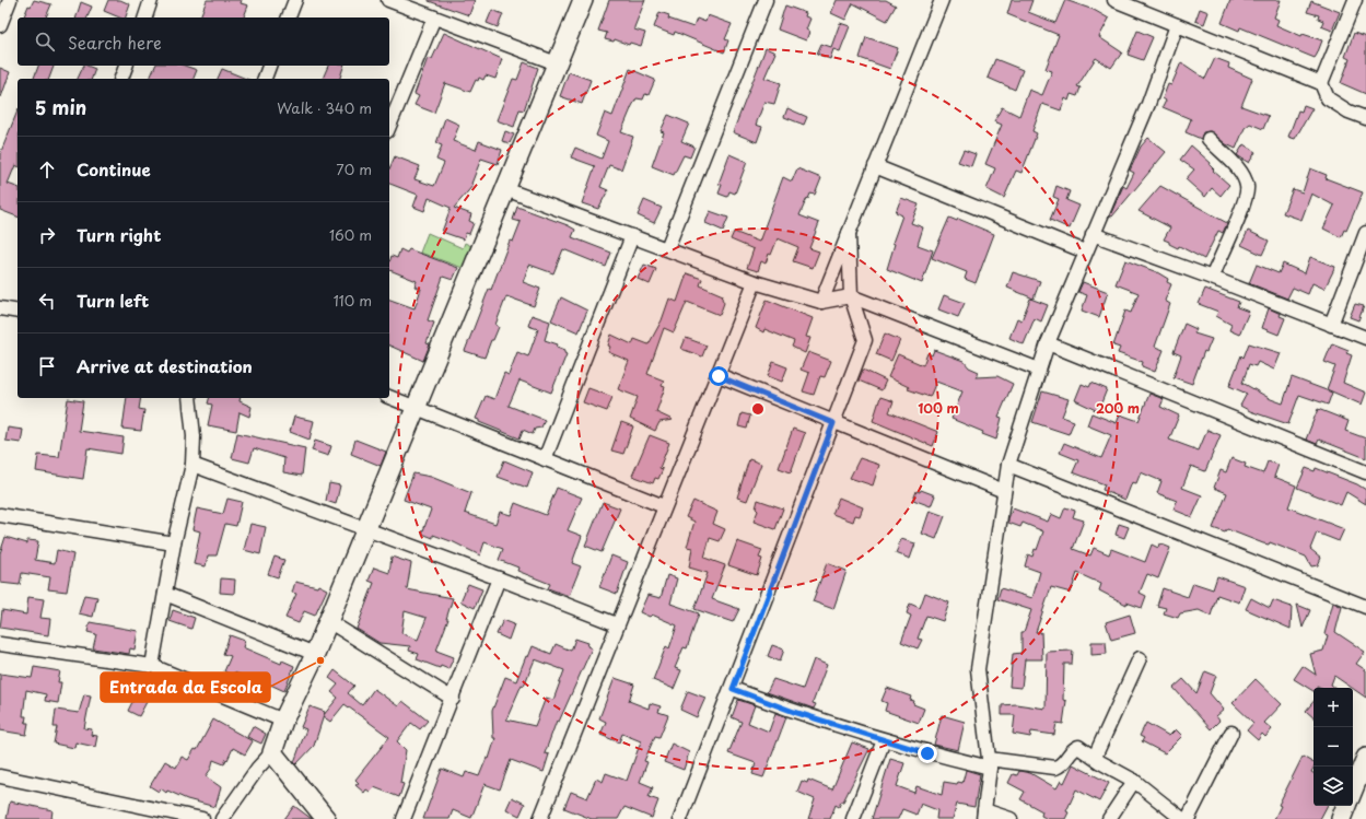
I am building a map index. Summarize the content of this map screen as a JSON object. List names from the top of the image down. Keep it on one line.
{"places":["Entrada da Escola"],"page":{"search":"Search here","heading":["5 min","Walk · 340 m"],"list":[["Continue","70 m"],["Turn right","160 m"],["Turn left","110 m"],"Arrive at destination"],"map_buttons":["+","−"]},"rings":["100 m","200 m"]}
